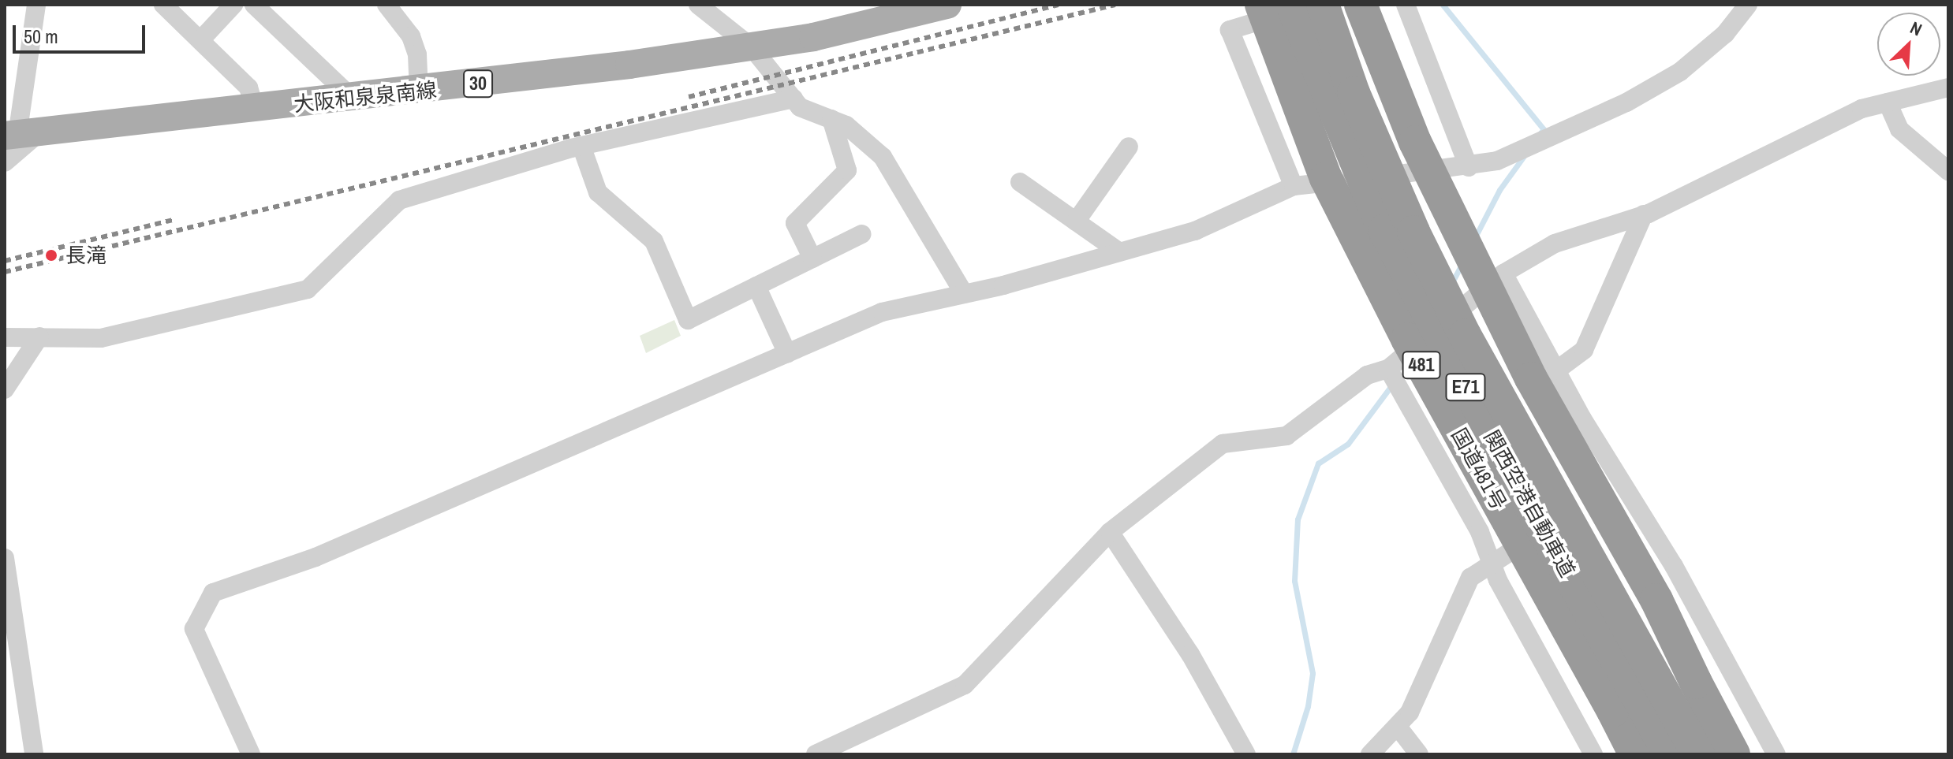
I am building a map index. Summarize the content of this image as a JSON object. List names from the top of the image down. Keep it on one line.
{"streets":{"highway":["481","E71","国道481号","関西空港自動車道"],"main road":["30","大阪和泉泉南線"]},"places":["長滝"],"scale_bar":"50 m","north":"top right"}
